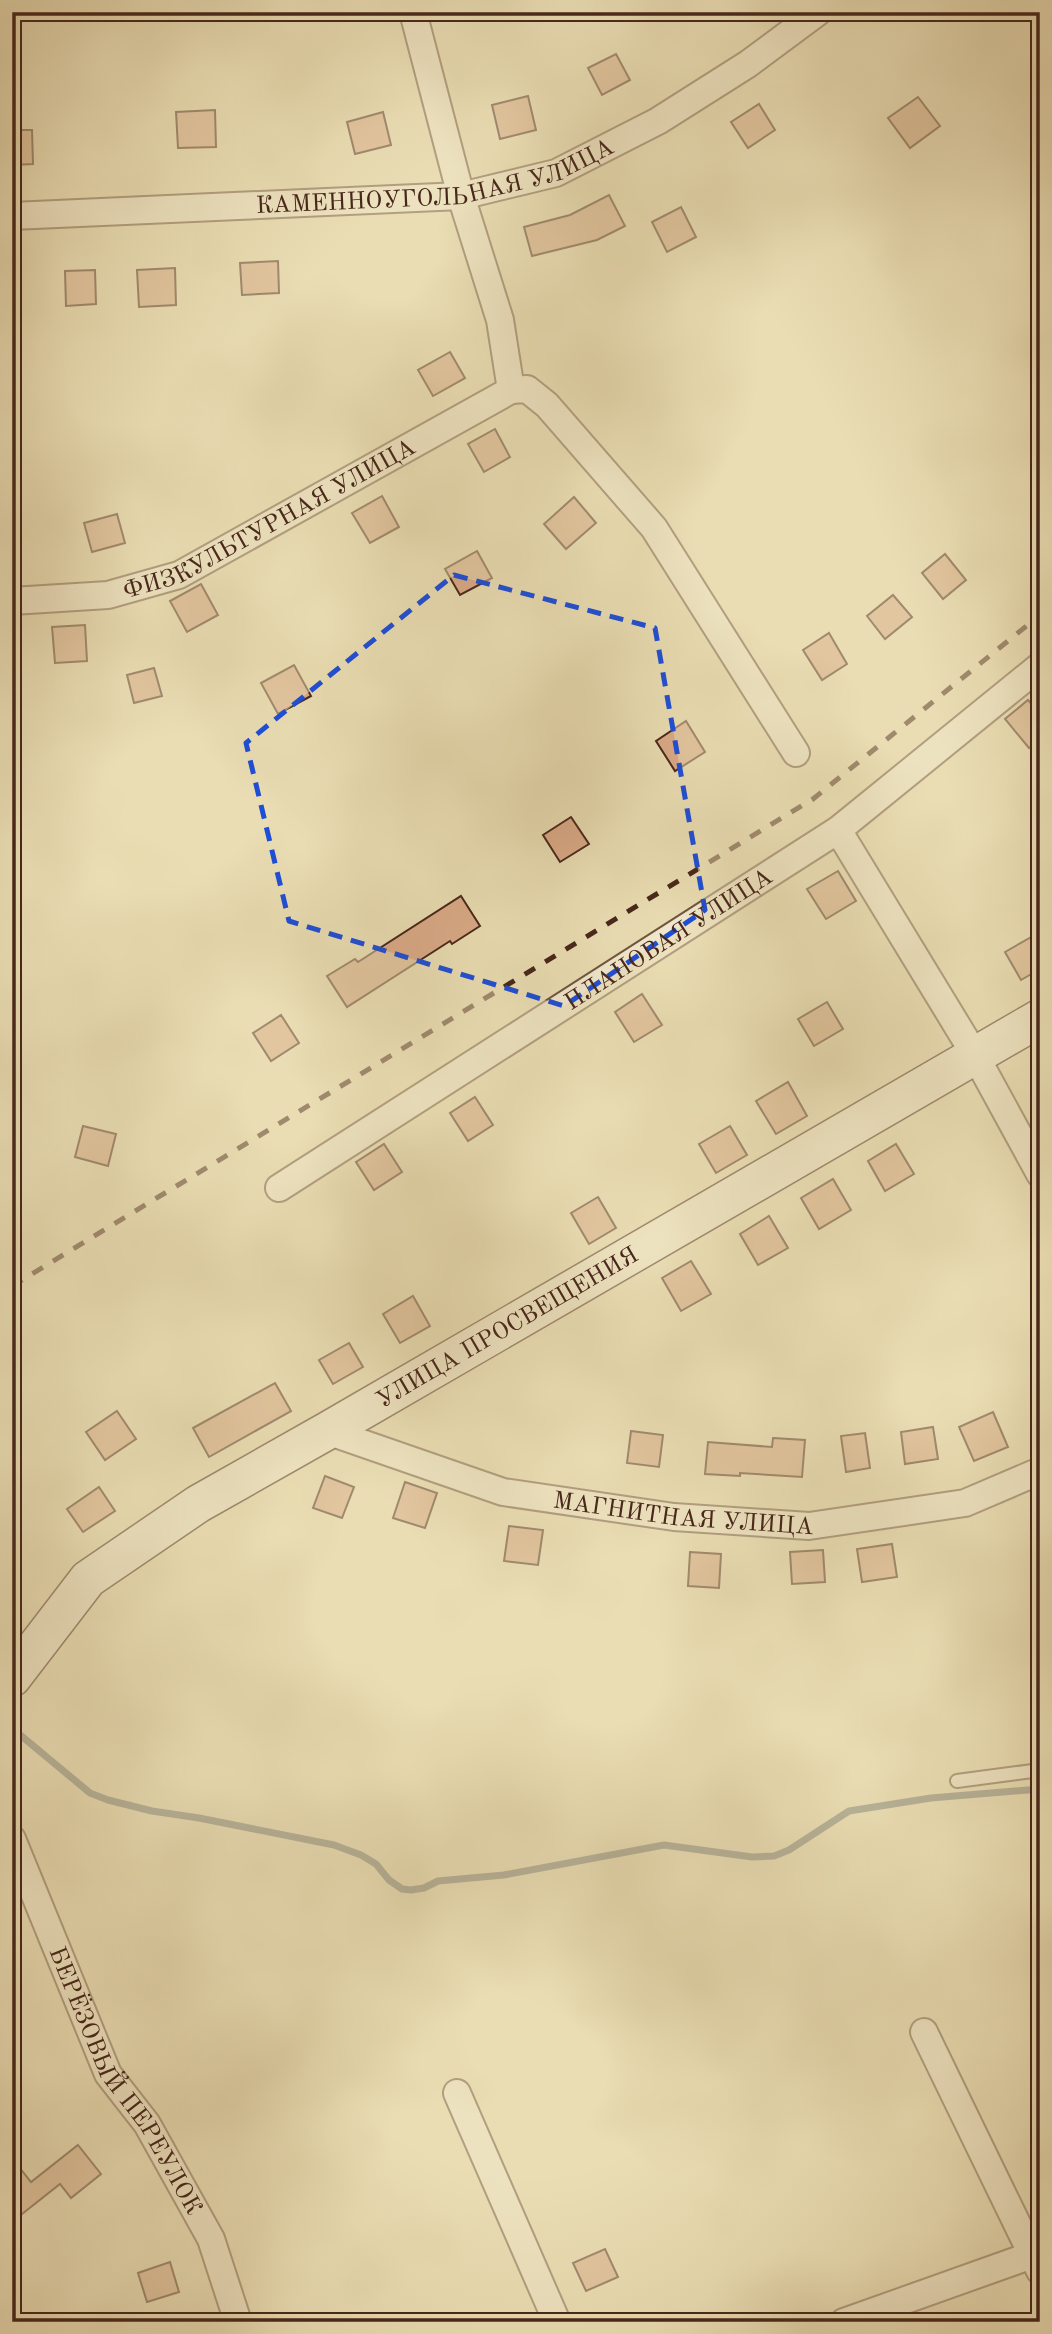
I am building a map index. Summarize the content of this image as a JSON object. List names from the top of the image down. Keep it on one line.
{"streets":{"street":["КАМЕННОУГОЛЬНАЯ УЛИЦА","ФИЗКУЛЬТУРНАЯ УЛИЦА","ПЛАНОВАЯ УЛИЦА","УЛИЦА ПРОСВЕЩЕНИЯ","МАГНИТНАЯ УЛИЦА","БЕРЁЗОВЫЙ ПЕРЕУЛОК"]},"crossings":[["УЛИЦА ПРОСВЕЩЕНИЯ","МАГНИТНАЯ УЛИЦА"]]}
